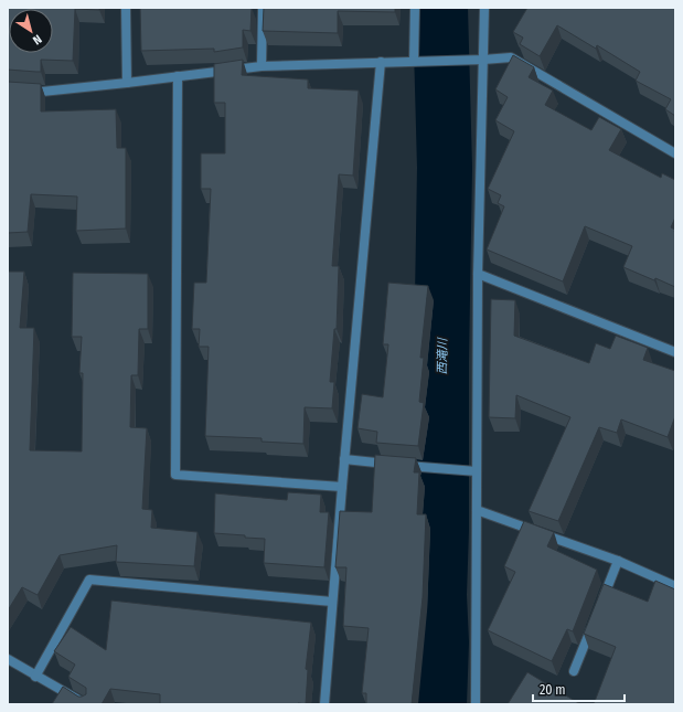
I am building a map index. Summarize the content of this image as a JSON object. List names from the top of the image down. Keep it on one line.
{"water":["西滝川"],"scale_bar":"20 m","north":"bottom right"}
